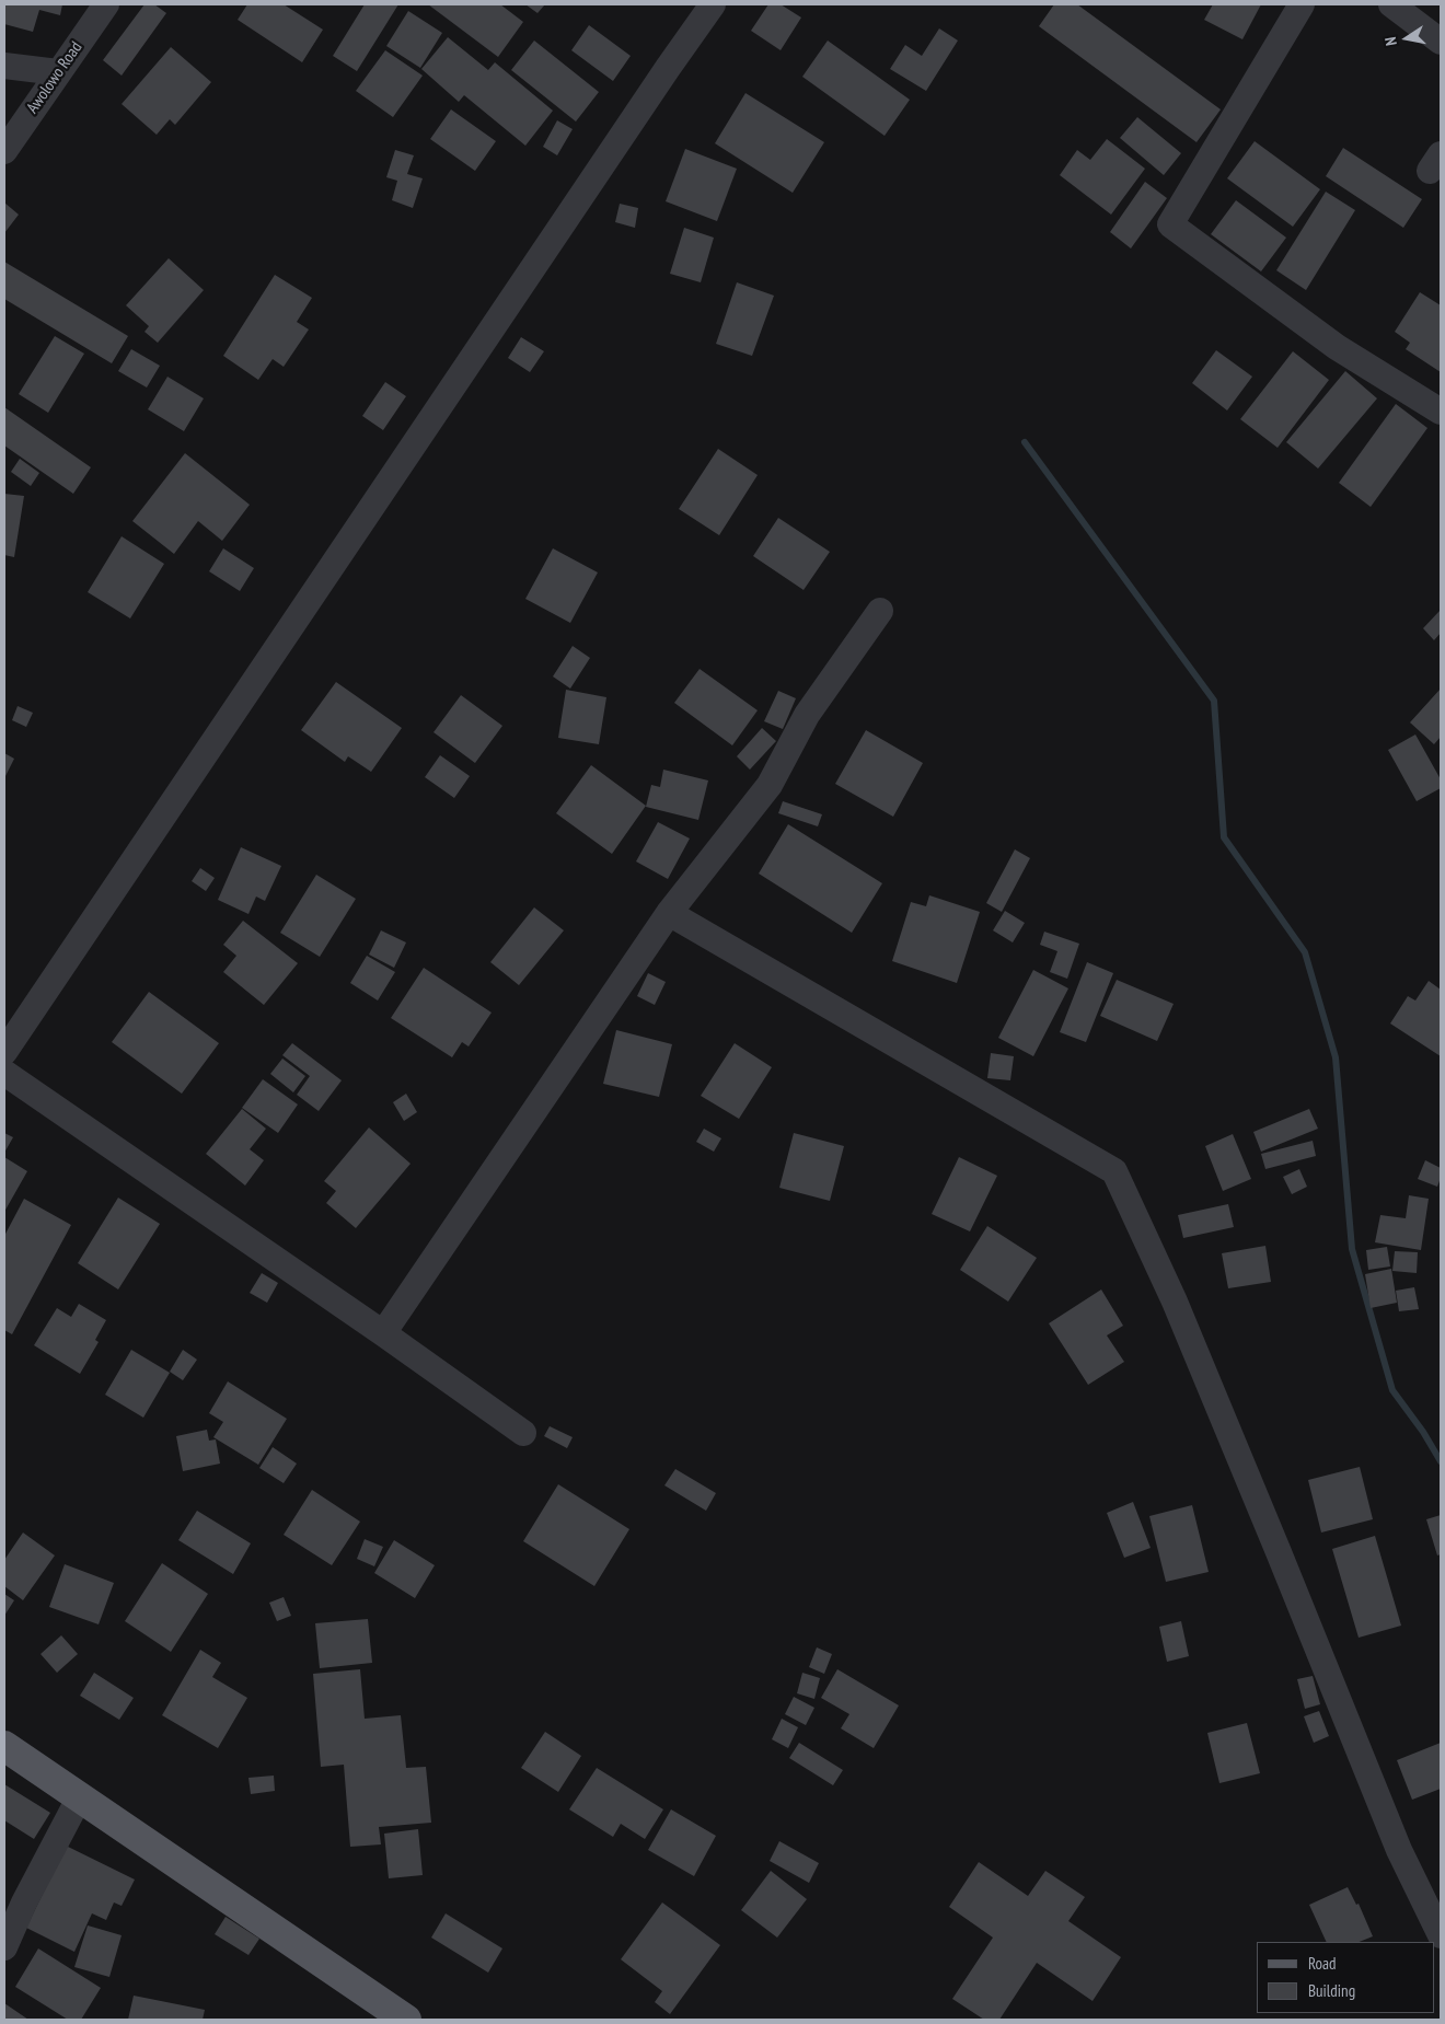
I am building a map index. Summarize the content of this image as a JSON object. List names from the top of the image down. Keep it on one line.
{"streets":{"street":["Awolowo Road"]},"legend":["Road","Building"],"north":"left"}
